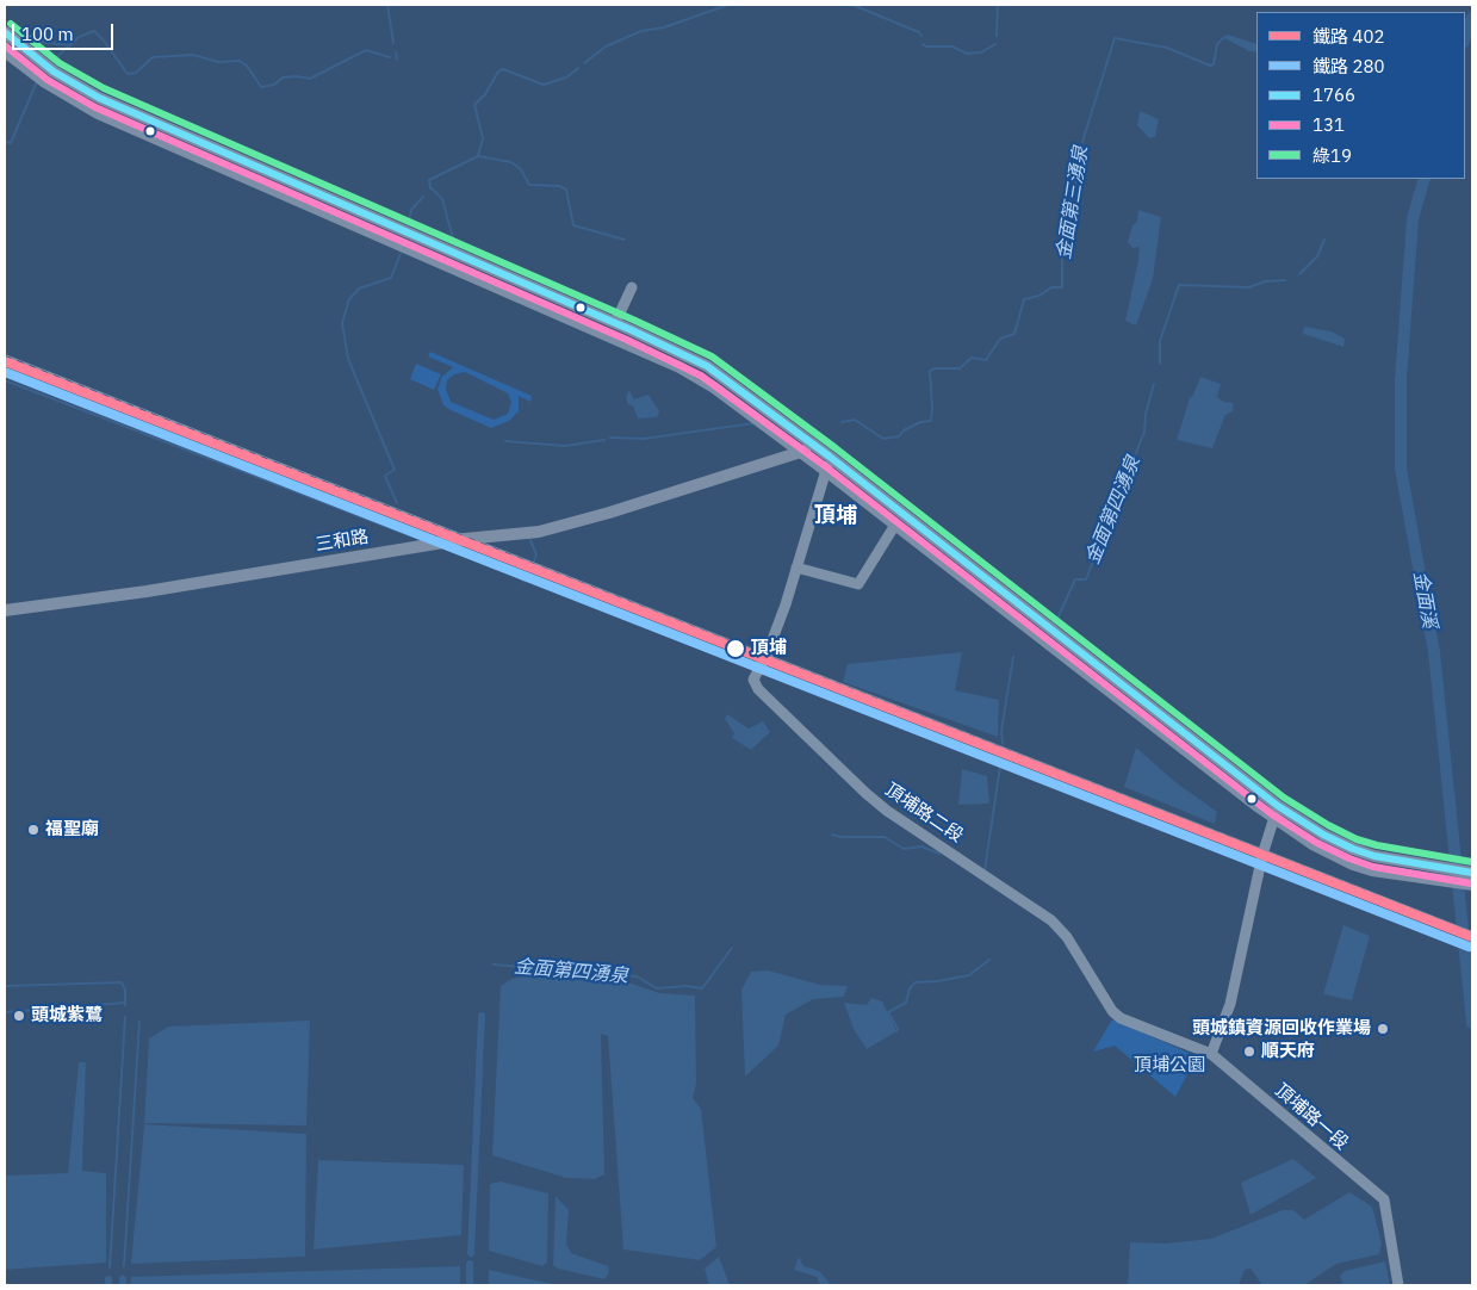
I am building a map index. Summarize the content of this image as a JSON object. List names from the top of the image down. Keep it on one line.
{"streets":{"main road":["三和路"],"street":["頂埔路二段","頂埔路一段"]},"crossings":[["頂埔路二段","頂埔路一段"]],"districts":["頂埔"],"water":["金面第三湧泉","金面第四湧泉","金面溪"],"parks":["頂埔公園"],"places":["頂埔","福聖廟","頭城紫鷺","頭城鎮資源回收作業場","順天府"],"lines":["transit line 綠19","transit line 1766","transit line 131","rail line 402","rail line 280"],"legend":["鐵路 402","鐵路 280","1766","131","綠19"],"scale_bar":"100 m"}
